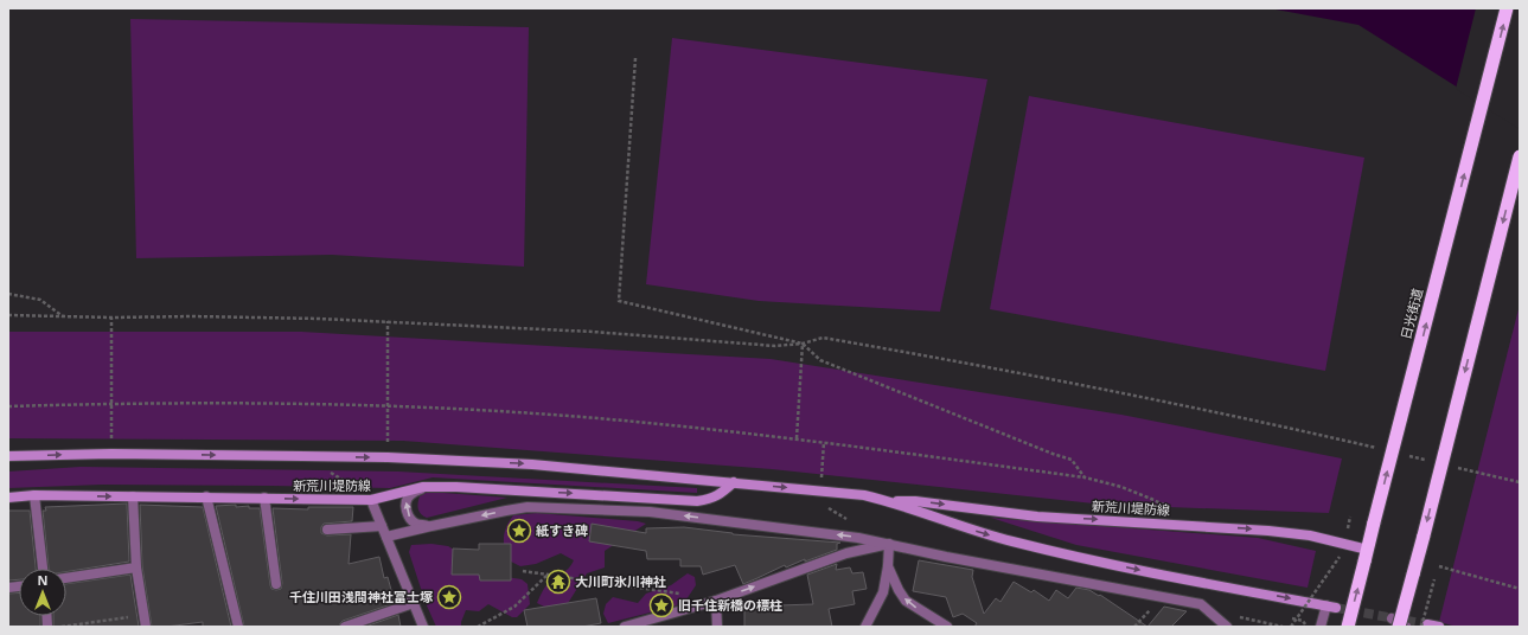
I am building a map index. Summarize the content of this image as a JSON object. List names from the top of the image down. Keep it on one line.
{"streets":{"highway":["日光街道"],"main road":["新荒川堤防線"]},"crossings":[["日光街道","新荒川堤防線"]],"one_way":["新荒川堤防線"],"places":{"place":["紙すき碑","千住川田浅間神社富士塚","旧千住新橋の標柱"],"temple":["大川町氷川神社"]},"north":"top"}
